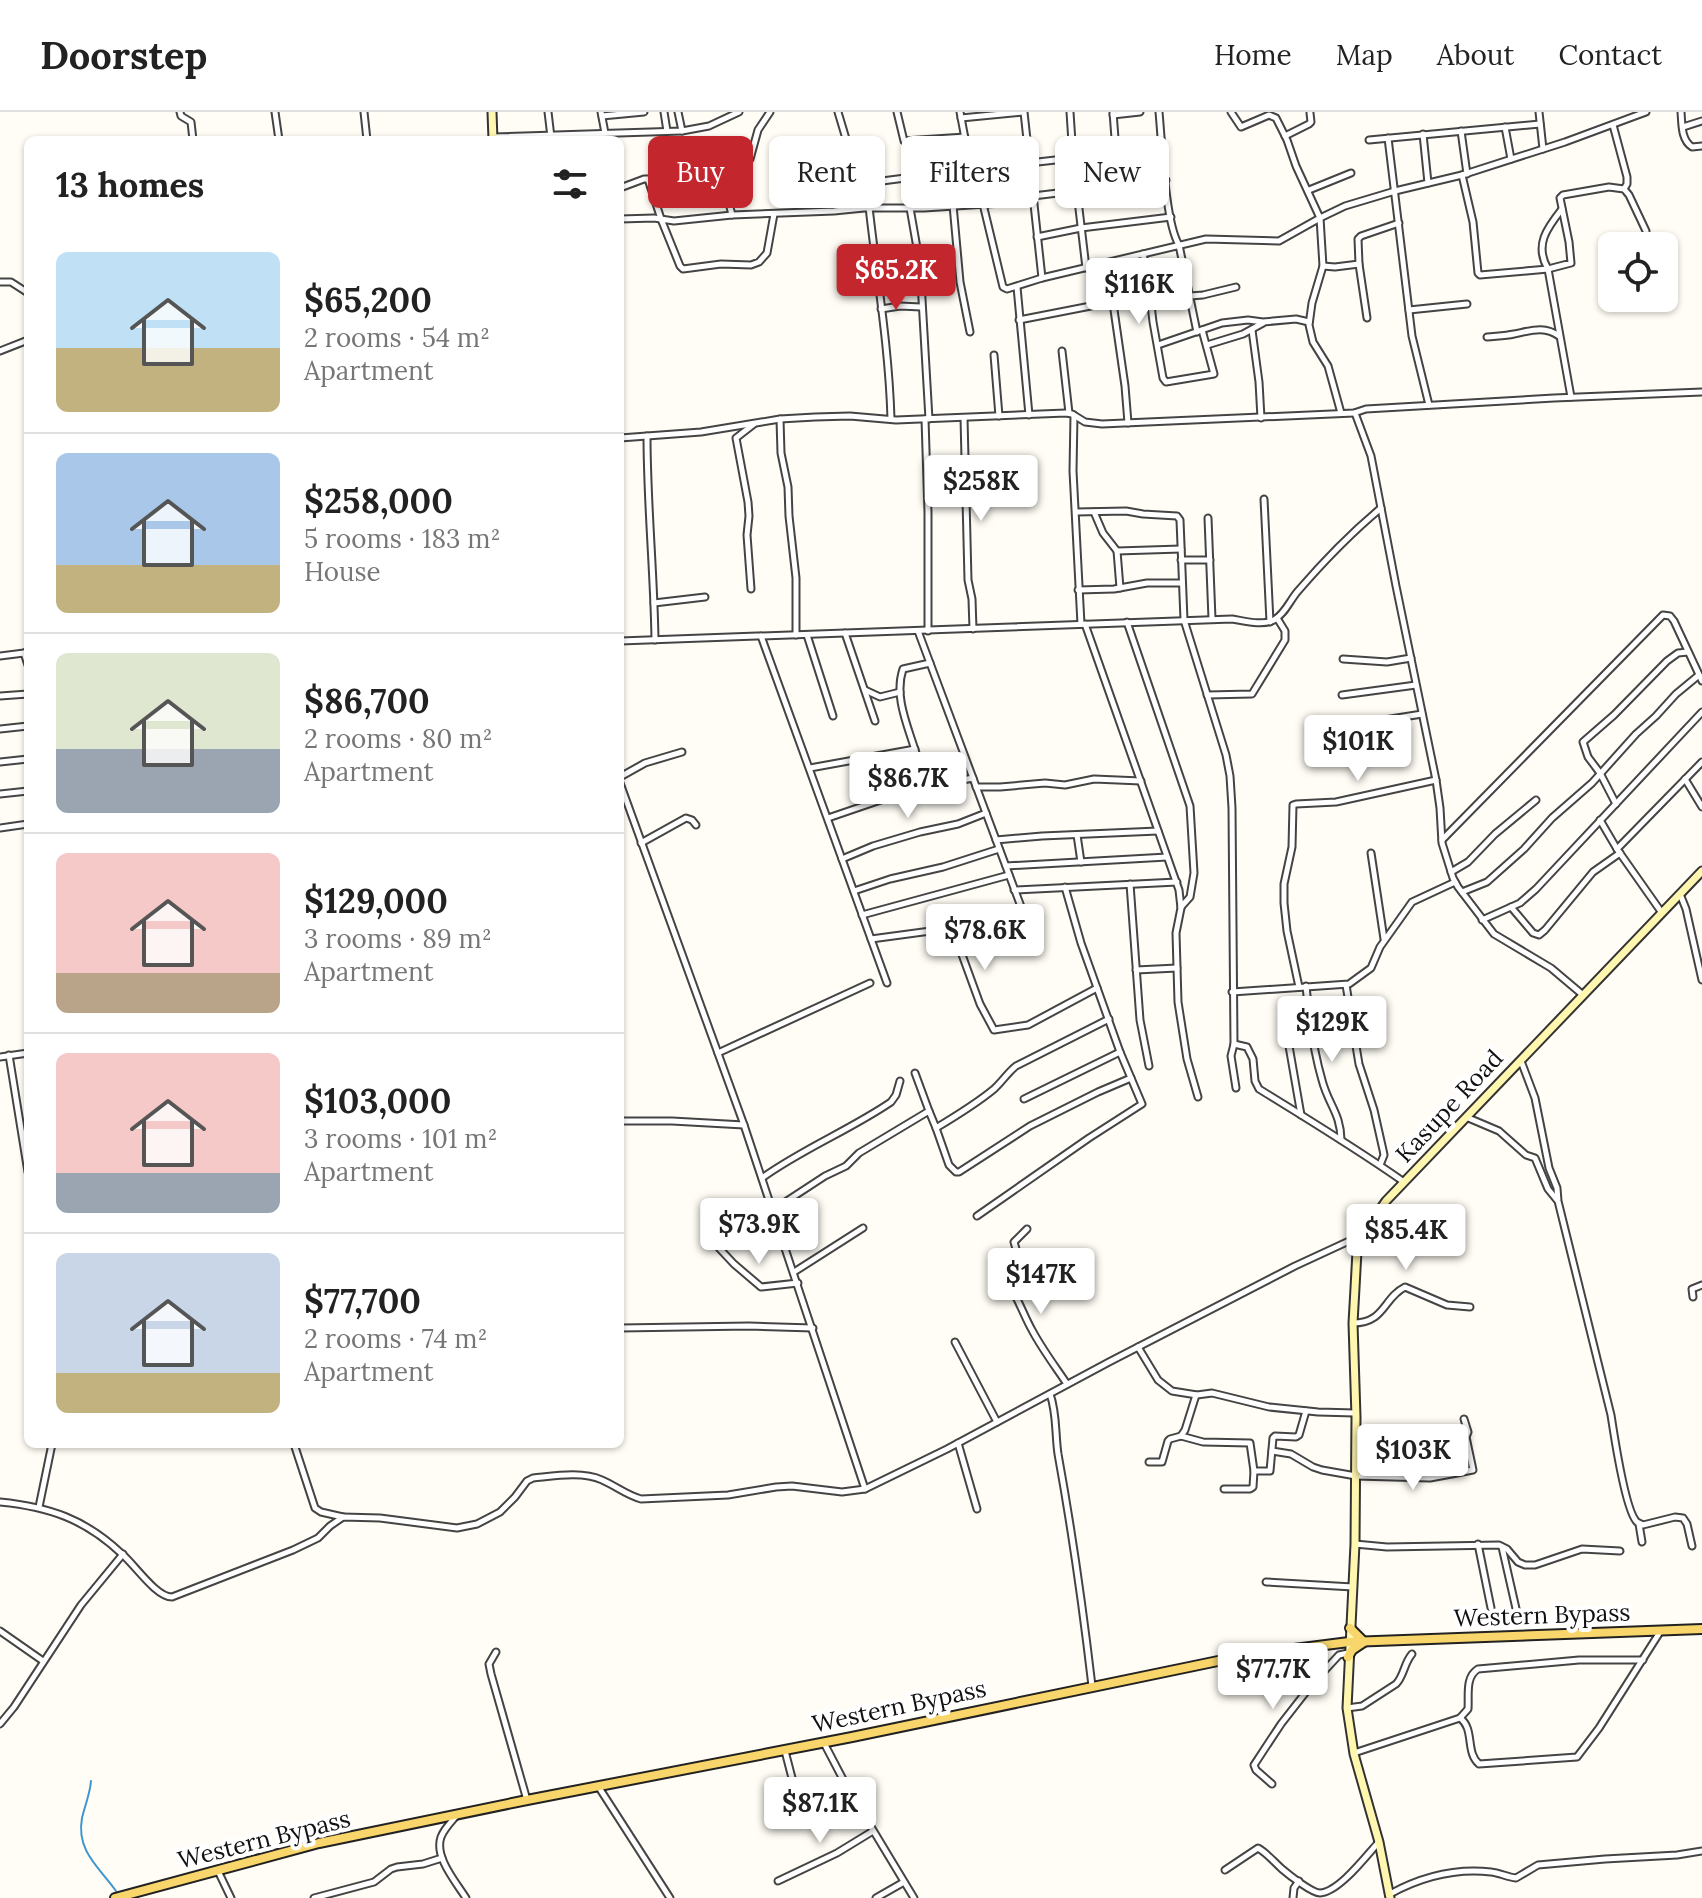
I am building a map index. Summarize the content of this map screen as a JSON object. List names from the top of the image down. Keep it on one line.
{"streets":{"main road":["Western Bypass"],"street":["Kasupe Road"]},"crossings":[["Kasupe Road","Western Bypass"]],"page":{"header":"Doorstep","nav":["Home","Map","About","Contact"],"chip":["Buy","Rent","Filters","New"],"heading":"13 homes","list":[{"name":"$65,200","note":"2 rooms · 54 m² · Apartment"},{"name":"$258,000","note":"5 rooms · 183 m² · House"},{"name":"$86,700","note":"2 rooms · 80 m² · Apartment"},{"name":"$129,000","note":"3 rooms · 89 m² · Apartment"},{"name":"$103,000","note":"3 rooms · 101 m² · Apartment"},{"name":"$77,700","note":"2 rooms · 74 m² · Apartment"}],"price":["$65.2K","$116K","$258K","$101K","$86.7K","$78.6K","$129K","$73.9K","$85.4K","$147K","$103K","$77.7K","$87.1K"]}}
